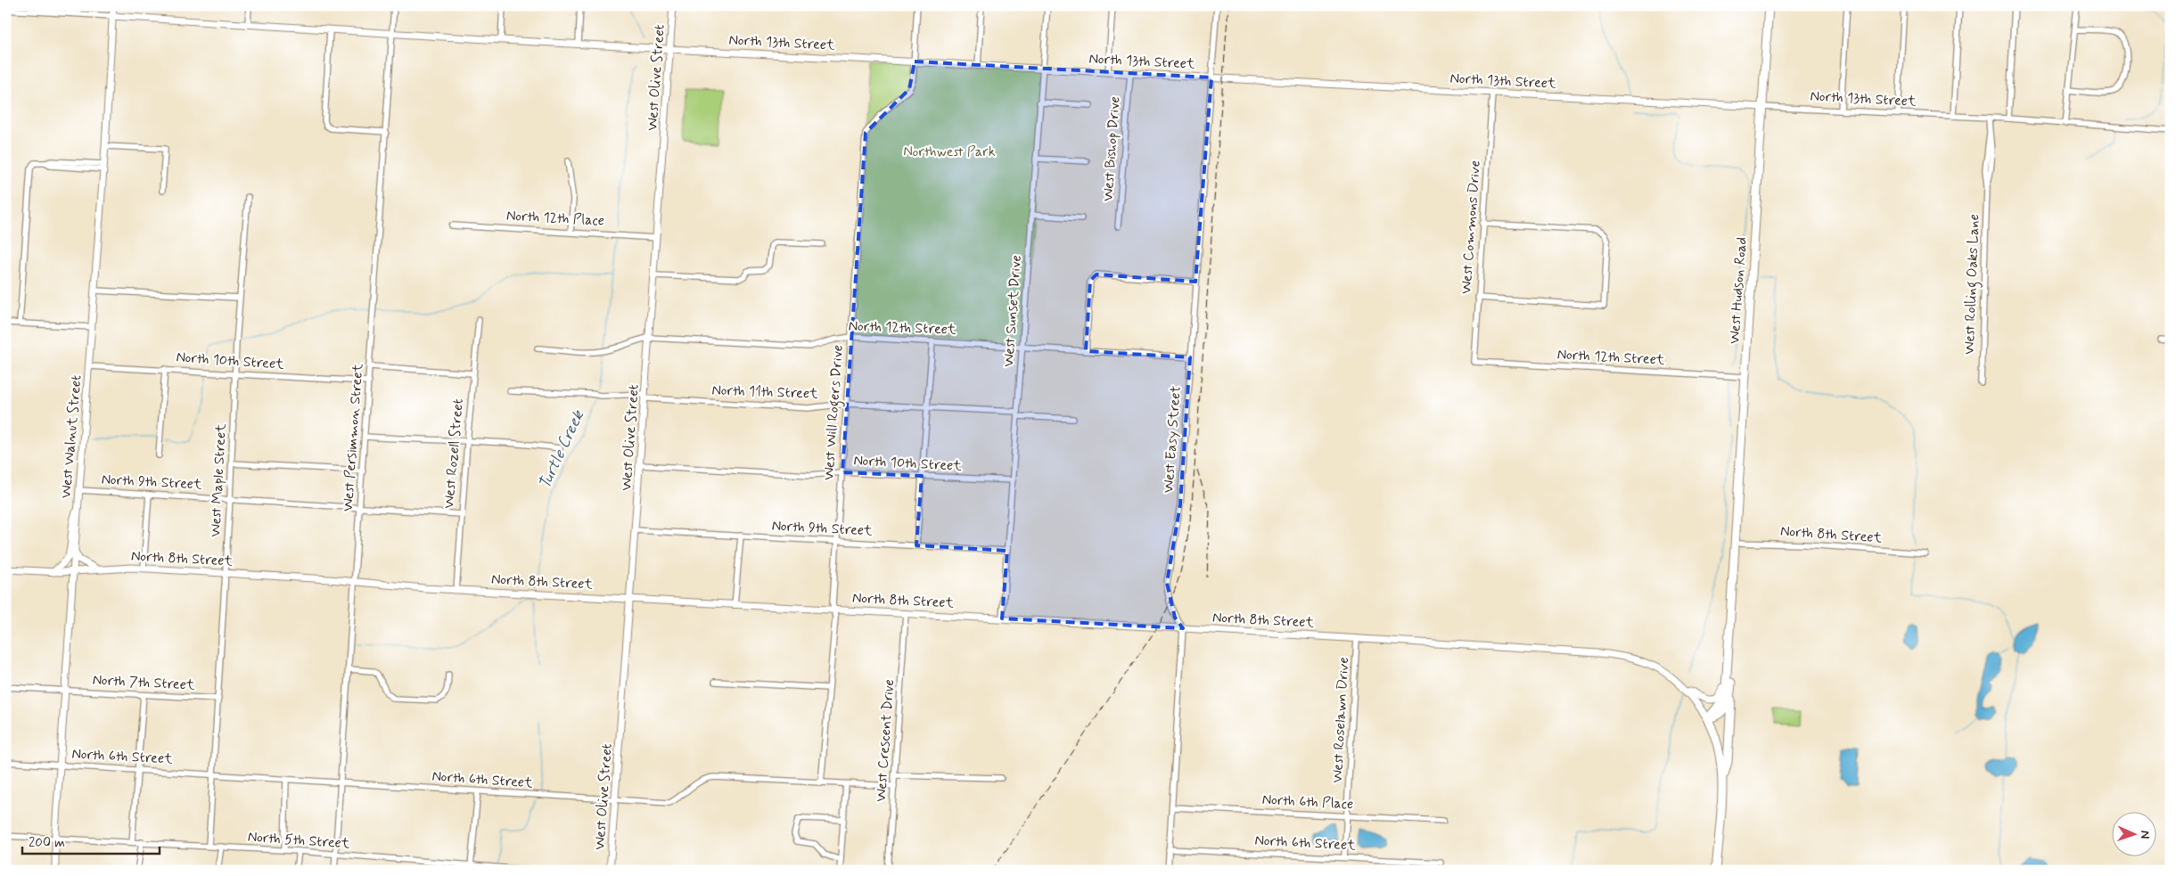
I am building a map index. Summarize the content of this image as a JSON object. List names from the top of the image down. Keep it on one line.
{"streets":{"highway":["West Hudson Road"],"main road":["North 13th Street","West Olive Street","West Walnut Street","North 8th Street"],"street":["West Bishop Drive","North 12th Place","West Commons Drive","West Rolling Oaks Lane","West Sunset Drive","North 12th Street","North 10th Street","North 11th Street","West Will Rogers Drive","West Persimmon Street","West Easy Street","West Rozell Street","West Maple Street","North 9th Street","North 7th Street","West Roselawn Drive","West Crescent Drive","North 6th Street","North 6th Place","North 5th Street"]},"crossings":[["North 13th Street","West Olive Street"],["North 13th Street","West Bishop Drive"],["North 13th Street","West Commons Drive"],["North 13th Street","West Rolling Oaks Lane"],["North 13th Street","West Hudson Road"],["North 13th Street","West Sunset Drive"],["North 13th Street","West Will Rogers Drive"],["North 13th Street","West Walnut Street"],["North 13th Street","West Persimmon Street"],["North 13th Street","West Easy Street"],["West Olive Street","North 12th Place"],["West Olive Street","North 12th Street"],["West Olive Street","North 10th Street"],["West Olive Street","North 11th Street"],["West Olive Street","North 9th Street"],["West Olive Street","North 8th Street"],["West Olive Street","North 6th Street"],["West Commons Drive","North 12th Street"],["West Hudson Road","North 12th Street"],["West Hudson Road","North 8th Street"],["West Sunset Drive","North 12th Street"],["West Sunset Drive","North 10th Street"],["West Sunset Drive","North 11th Street"],["West Sunset Drive","North 9th Street"],["West Sunset Drive","North 8th Street"],["North 12th Street","West Will Rogers Drive"],["North 12th Street","West Easy Street"],["North 10th Street","West Will Rogers Drive"],["North 10th Street","West Walnut Street"],["North 10th Street","West Persimmon Street"],["North 10th Street","West Maple Street"],["North 11th Street","West Will Rogers Drive"],["West Will Rogers Drive","North 9th Street"],["West Will Rogers Drive","North 8th Street"],["West Will Rogers Drive","North 6th Street"],["West Walnut Street","North 9th Street"],["West Walnut Street","North 8th Street"],["West Walnut Street","North 7th Street"],["West Walnut Street","North 6th Street"],["West Walnut Street","North 5th Street"],["West Persimmon Street","North 9th Street"],["West Persimmon Street","North 8th Street"],["West Persimmon Street","North 6th Street"],["West Persimmon Street","North 5th Street"],["West Easy Street","North 8th Street"],["West Rozell Street","North 9th Street"],["West Rozell Street","North 8th Street"],["West Maple Street","North 9th Street"],["West Maple Street","North 8th Street"],["West Maple Street","North 7th Street"],["West Maple Street","North 6th Street"],["West Maple Street","North 5th Street"],["North 8th Street","West Roselawn Drive"],["North 8th Street","West Crescent Drive"],["West Roselawn Drive","North 6th Street"],["West Roselawn Drive","North 6th Place"],["West Crescent Drive","North 6th Street"]],"water":["Turtle Creek"],"parks":["Northwest Park"],"scale_bar":"200 m","north":"right"}
